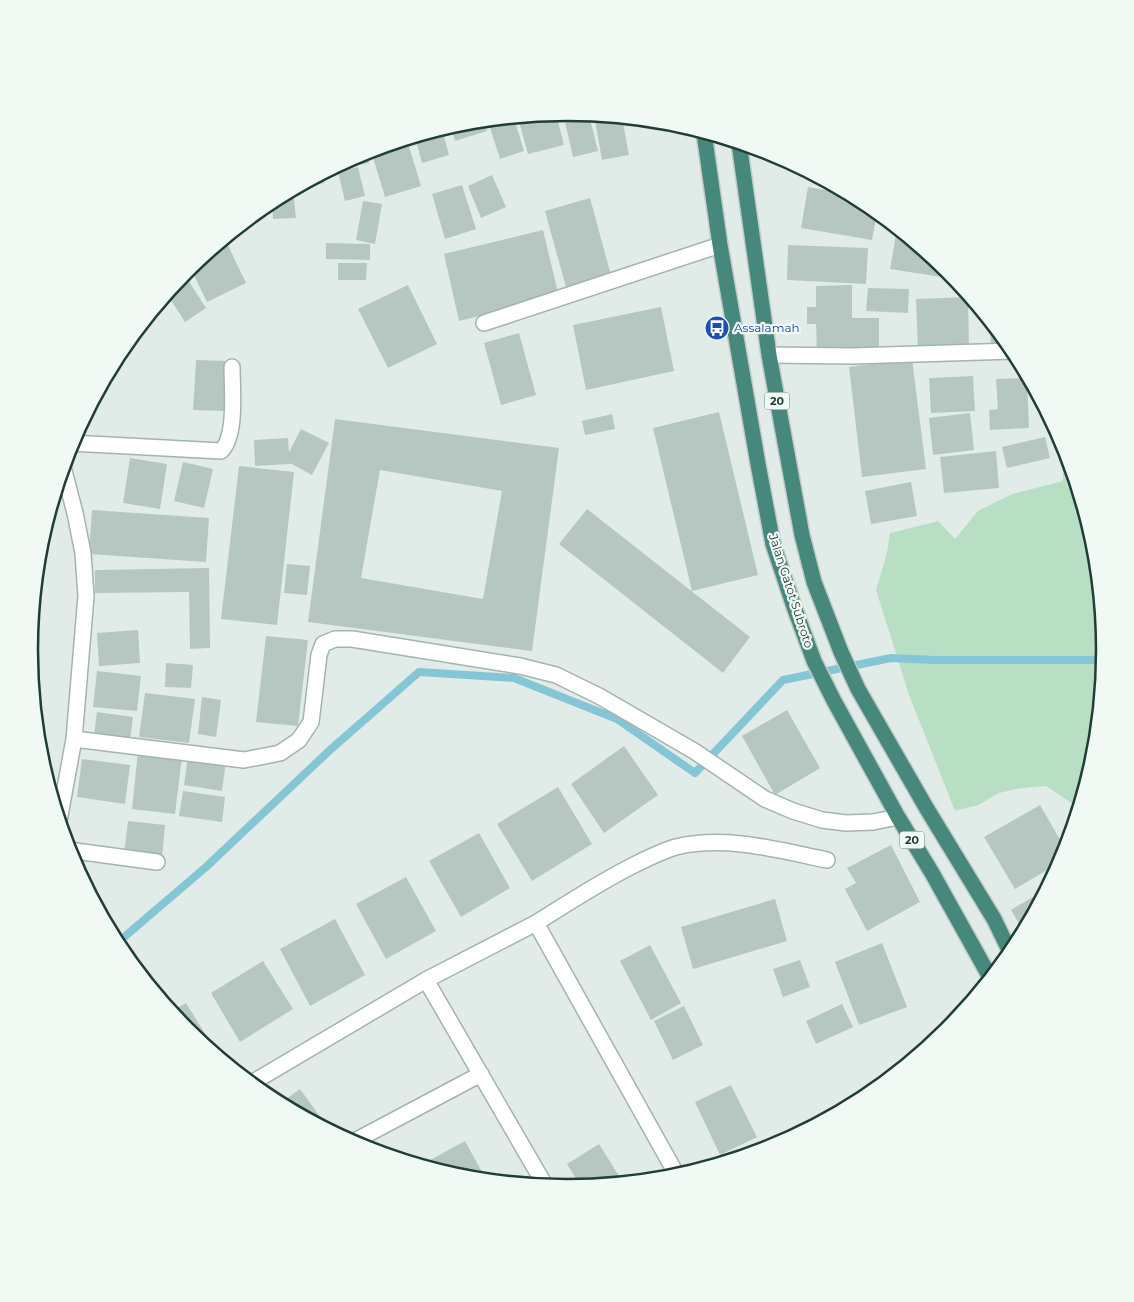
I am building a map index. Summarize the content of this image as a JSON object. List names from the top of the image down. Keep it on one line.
{"streets":{"highway":["20","Jalan Gatot Subroto"]},"places":{"bus stop":["Assalamah"]}}
